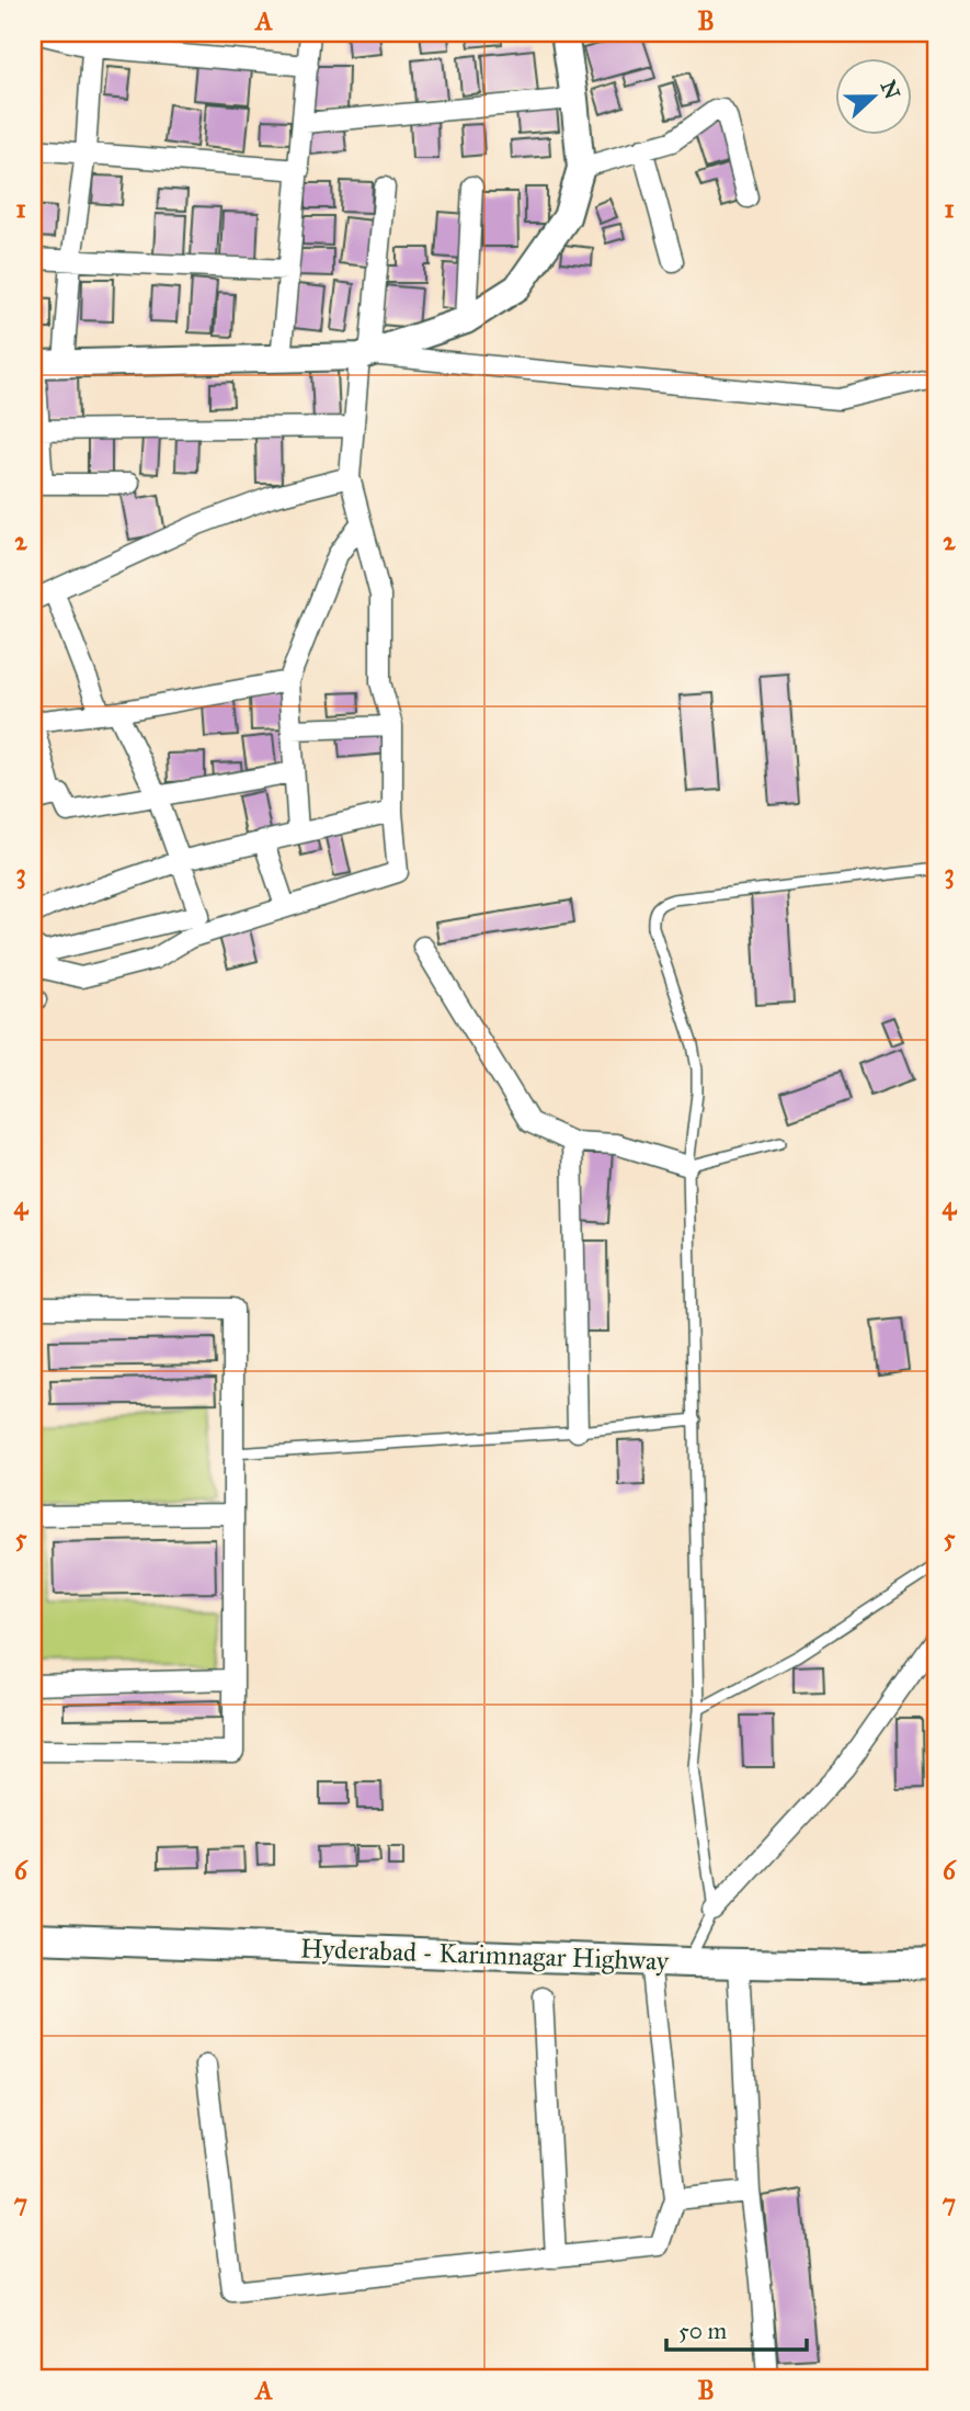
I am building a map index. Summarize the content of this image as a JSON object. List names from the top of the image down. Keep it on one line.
{"streets":{"main road":["Hyderabad - Karimnagar Highway"]},"scale_bar":"50 m","north":"right","grid":{"columns":["A","B"],"rows":["1","2","3","4","5","6","7"]}}
